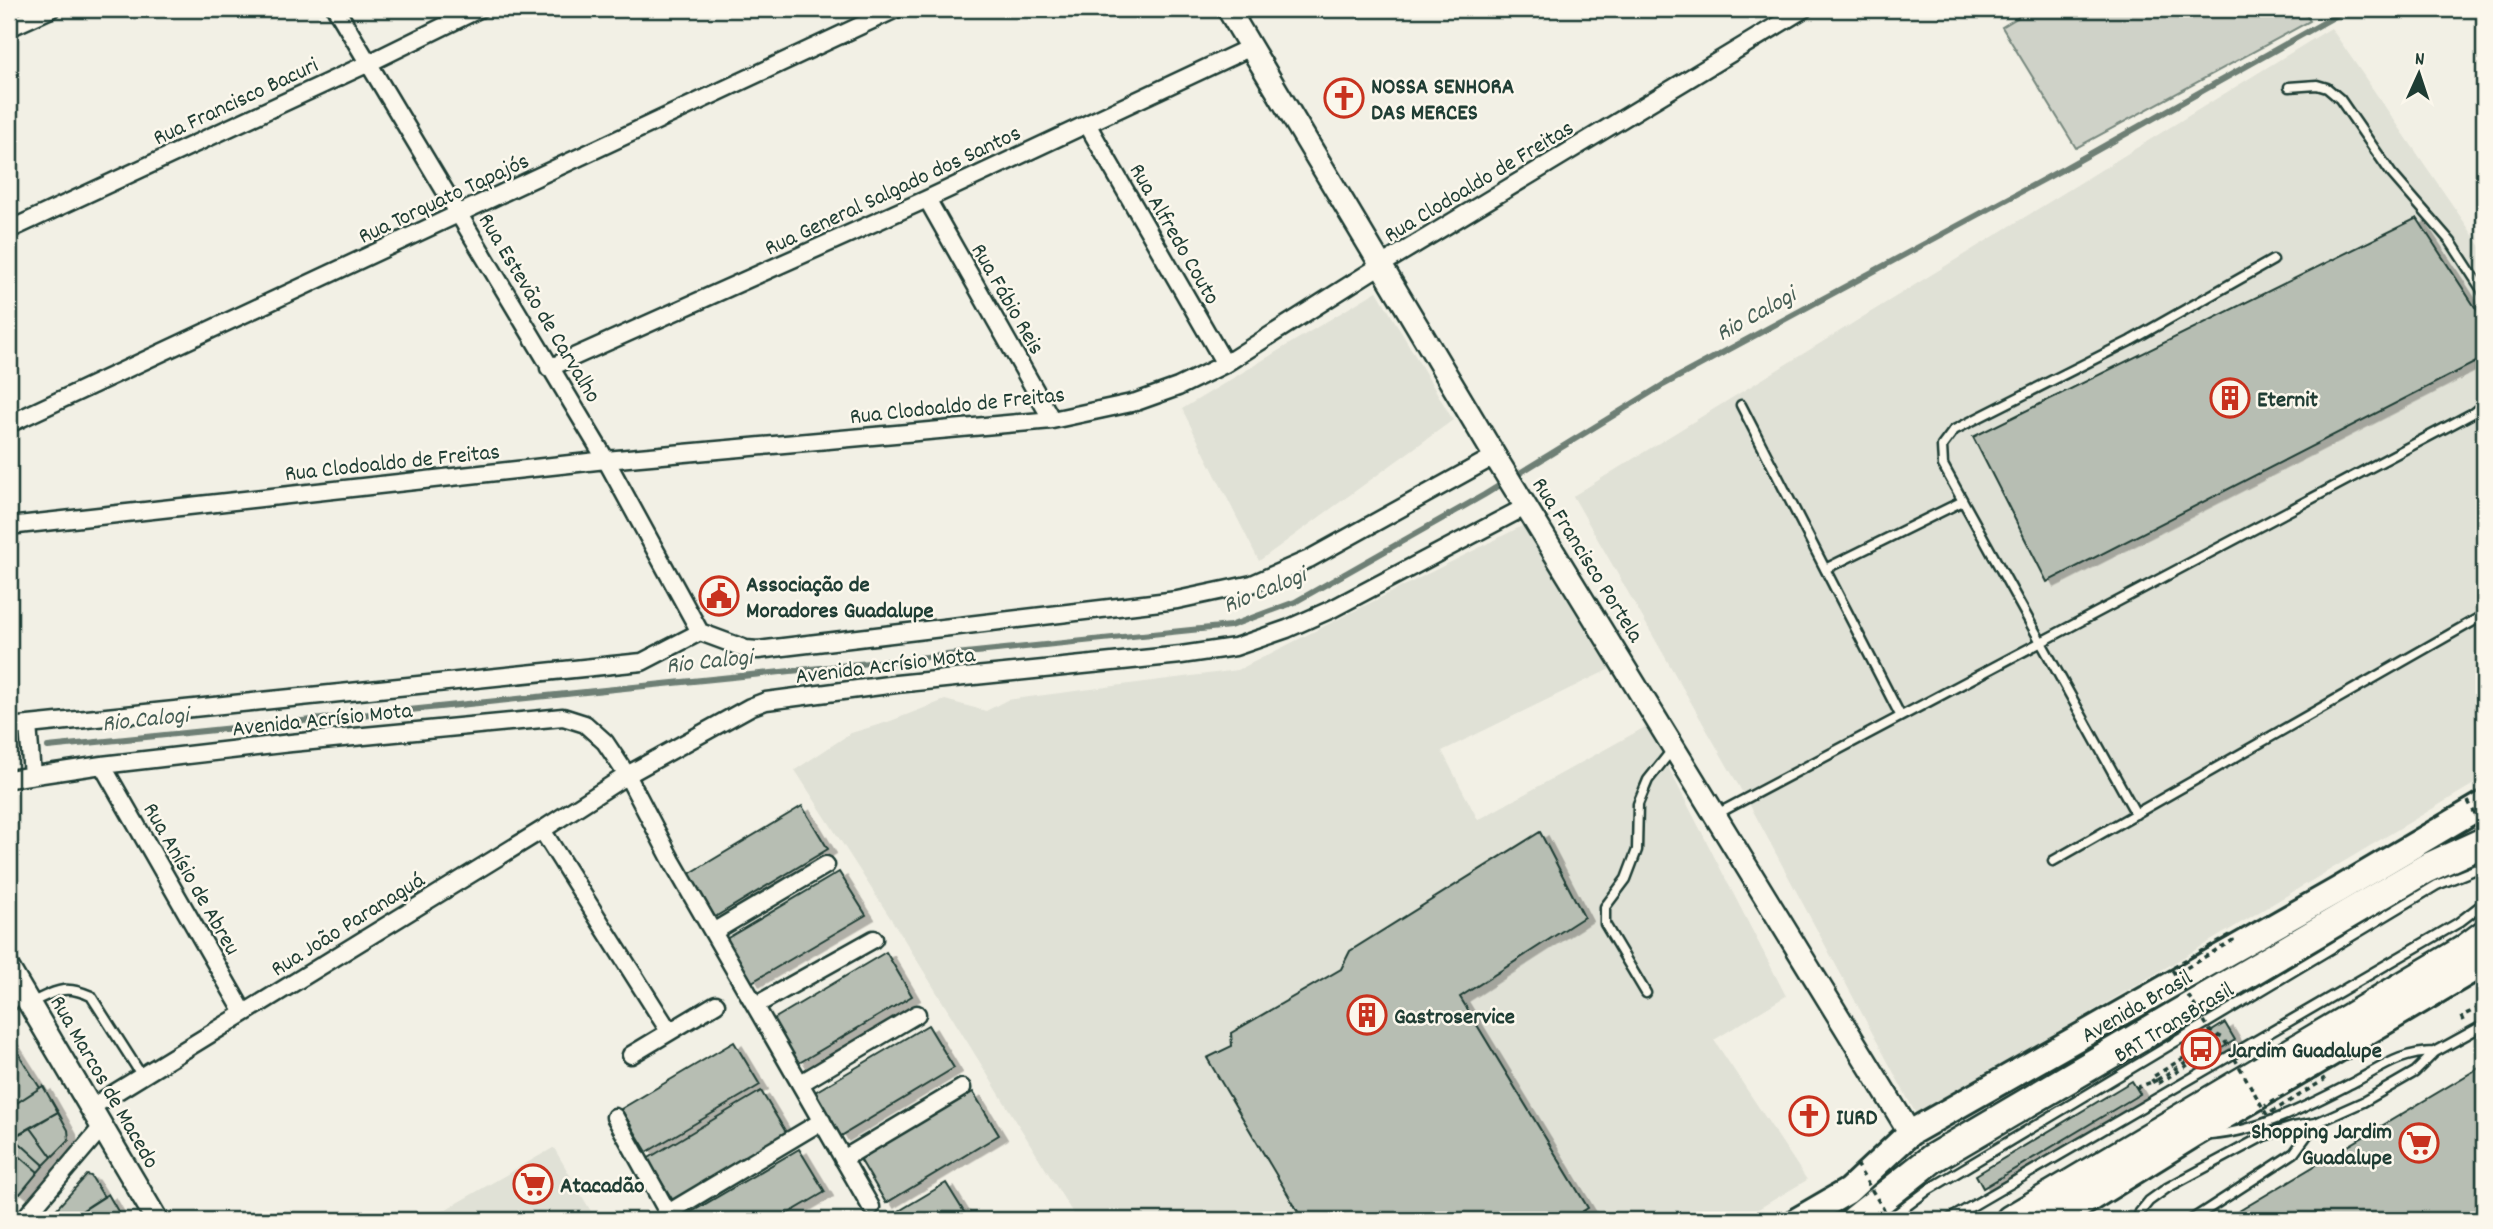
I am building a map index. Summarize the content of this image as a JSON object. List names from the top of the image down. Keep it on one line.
{"streets":{"highway":["Avenida Brasil"],"street":["Rua Francisco Bacuri","Rua Clodoaldo de Freitas","Rua General Salgado dos Santos","Rua Torquato Tapajós","Rua Alfredo Couto","Rua Fábio Reis","Rua Estevão de Carvalho","Rua Francisco Portela","Avenida Acrísio Mota","Rua Anísio de Abreu","Rua João Paranaguá","Rua Marcos de Macedo"],"lane":["BRT TransBrasil"]},"crossings":[["Rua Francisco Bacuri","Rua Estevão de Carvalho"],["Rua Clodoaldo de Freitas","Rua Alfredo Couto"],["Rua Clodoaldo de Freitas","Rua Fábio Reis"],["Rua Clodoaldo de Freitas","Rua Estevão de Carvalho"],["Rua Clodoaldo de Freitas","Rua Francisco Portela"],["Rua General Salgado dos Santos","Rua Alfredo Couto"],["Rua General Salgado dos Santos","Rua Fábio Reis"],["Rua General Salgado dos Santos","Rua Estevão de Carvalho"],["Rua General Salgado dos Santos","Rua Francisco Portela"],["Rua Torquato Tapajós","Rua Estevão de Carvalho"],["Rua Estevão de Carvalho","Avenida Acrísio Mota"],["Rua Francisco Portela","Avenida Acrísio Mota"],["Rua Francisco Portela","Avenida Brasil"],["Avenida Acrísio Mota","Rua Anísio de Abreu"],["Avenida Acrísio Mota","Rua João Paranaguá"],["Rua Anísio de Abreu","Rua João Paranaguá"],["Rua João Paranaguá","Rua Marcos de Macedo"]],"water":["Rio Calogi"],"places":{"church":["NOSSA SENHORA DAS MERCES","IURD"],"building":["Eternit","Gastroservice"],"public building":["Associação de Moradores Guadalupe"],"bus stop":["Jardim Guadalupe"],"supermarket":["Shopping Jardim Guadalupe","Atacadão"]},"north":"top"}
